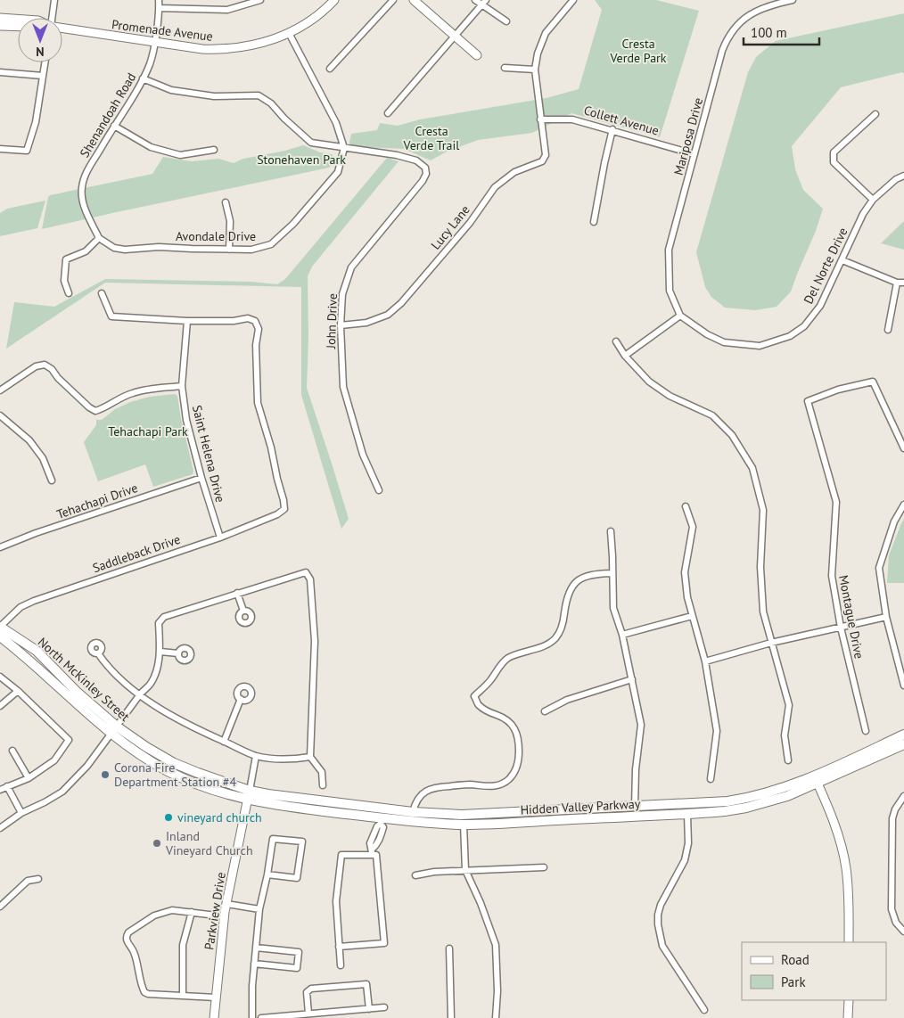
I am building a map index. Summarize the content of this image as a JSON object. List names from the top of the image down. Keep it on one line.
{"streets":{"main road":["North McKinley Street","Hidden Valley Parkway"],"street":["Promenade Avenue","Shenandoah Road","Collett Avenue","Mariposa Drive","Lucy Lane","Avondale Drive","Del Norte Drive","John Drive","Saint Helena Drive","Tehachapi Drive","Saddleback Drive","Montague Drive","Parkview Drive"]},"crossings":[["Promenade Avenue","Shenandoah Road"],["Shenandoah Road","Avondale Drive"],["Collett Avenue","Mariposa Drive"],["Collett Avenue","Lucy Lane"],["Mariposa Drive","Del Norte Drive"],["Lucy Lane","John Drive"],["Avondale Drive","John Drive"],["Saint Helena Drive","Tehachapi Drive"],["Saint Helena Drive","Saddleback Drive"],["Saddleback Drive","North McKinley Street"],["North McKinley Street","Hidden Valley Parkway"],["North McKinley Street","Parkview Drive"],["Hidden Valley Parkway","Parkview Drive"]],"parks":["Cresta Verde Park","Cresta Verde Trail","Stonehaven Park","Tehachapi Park"],"places":["Corona Fire Department Station #4","vineyard church","Inland Vineyard Church"],"legend":["Road","Park"],"scale_bar":"100 m","north":"bottom"}
